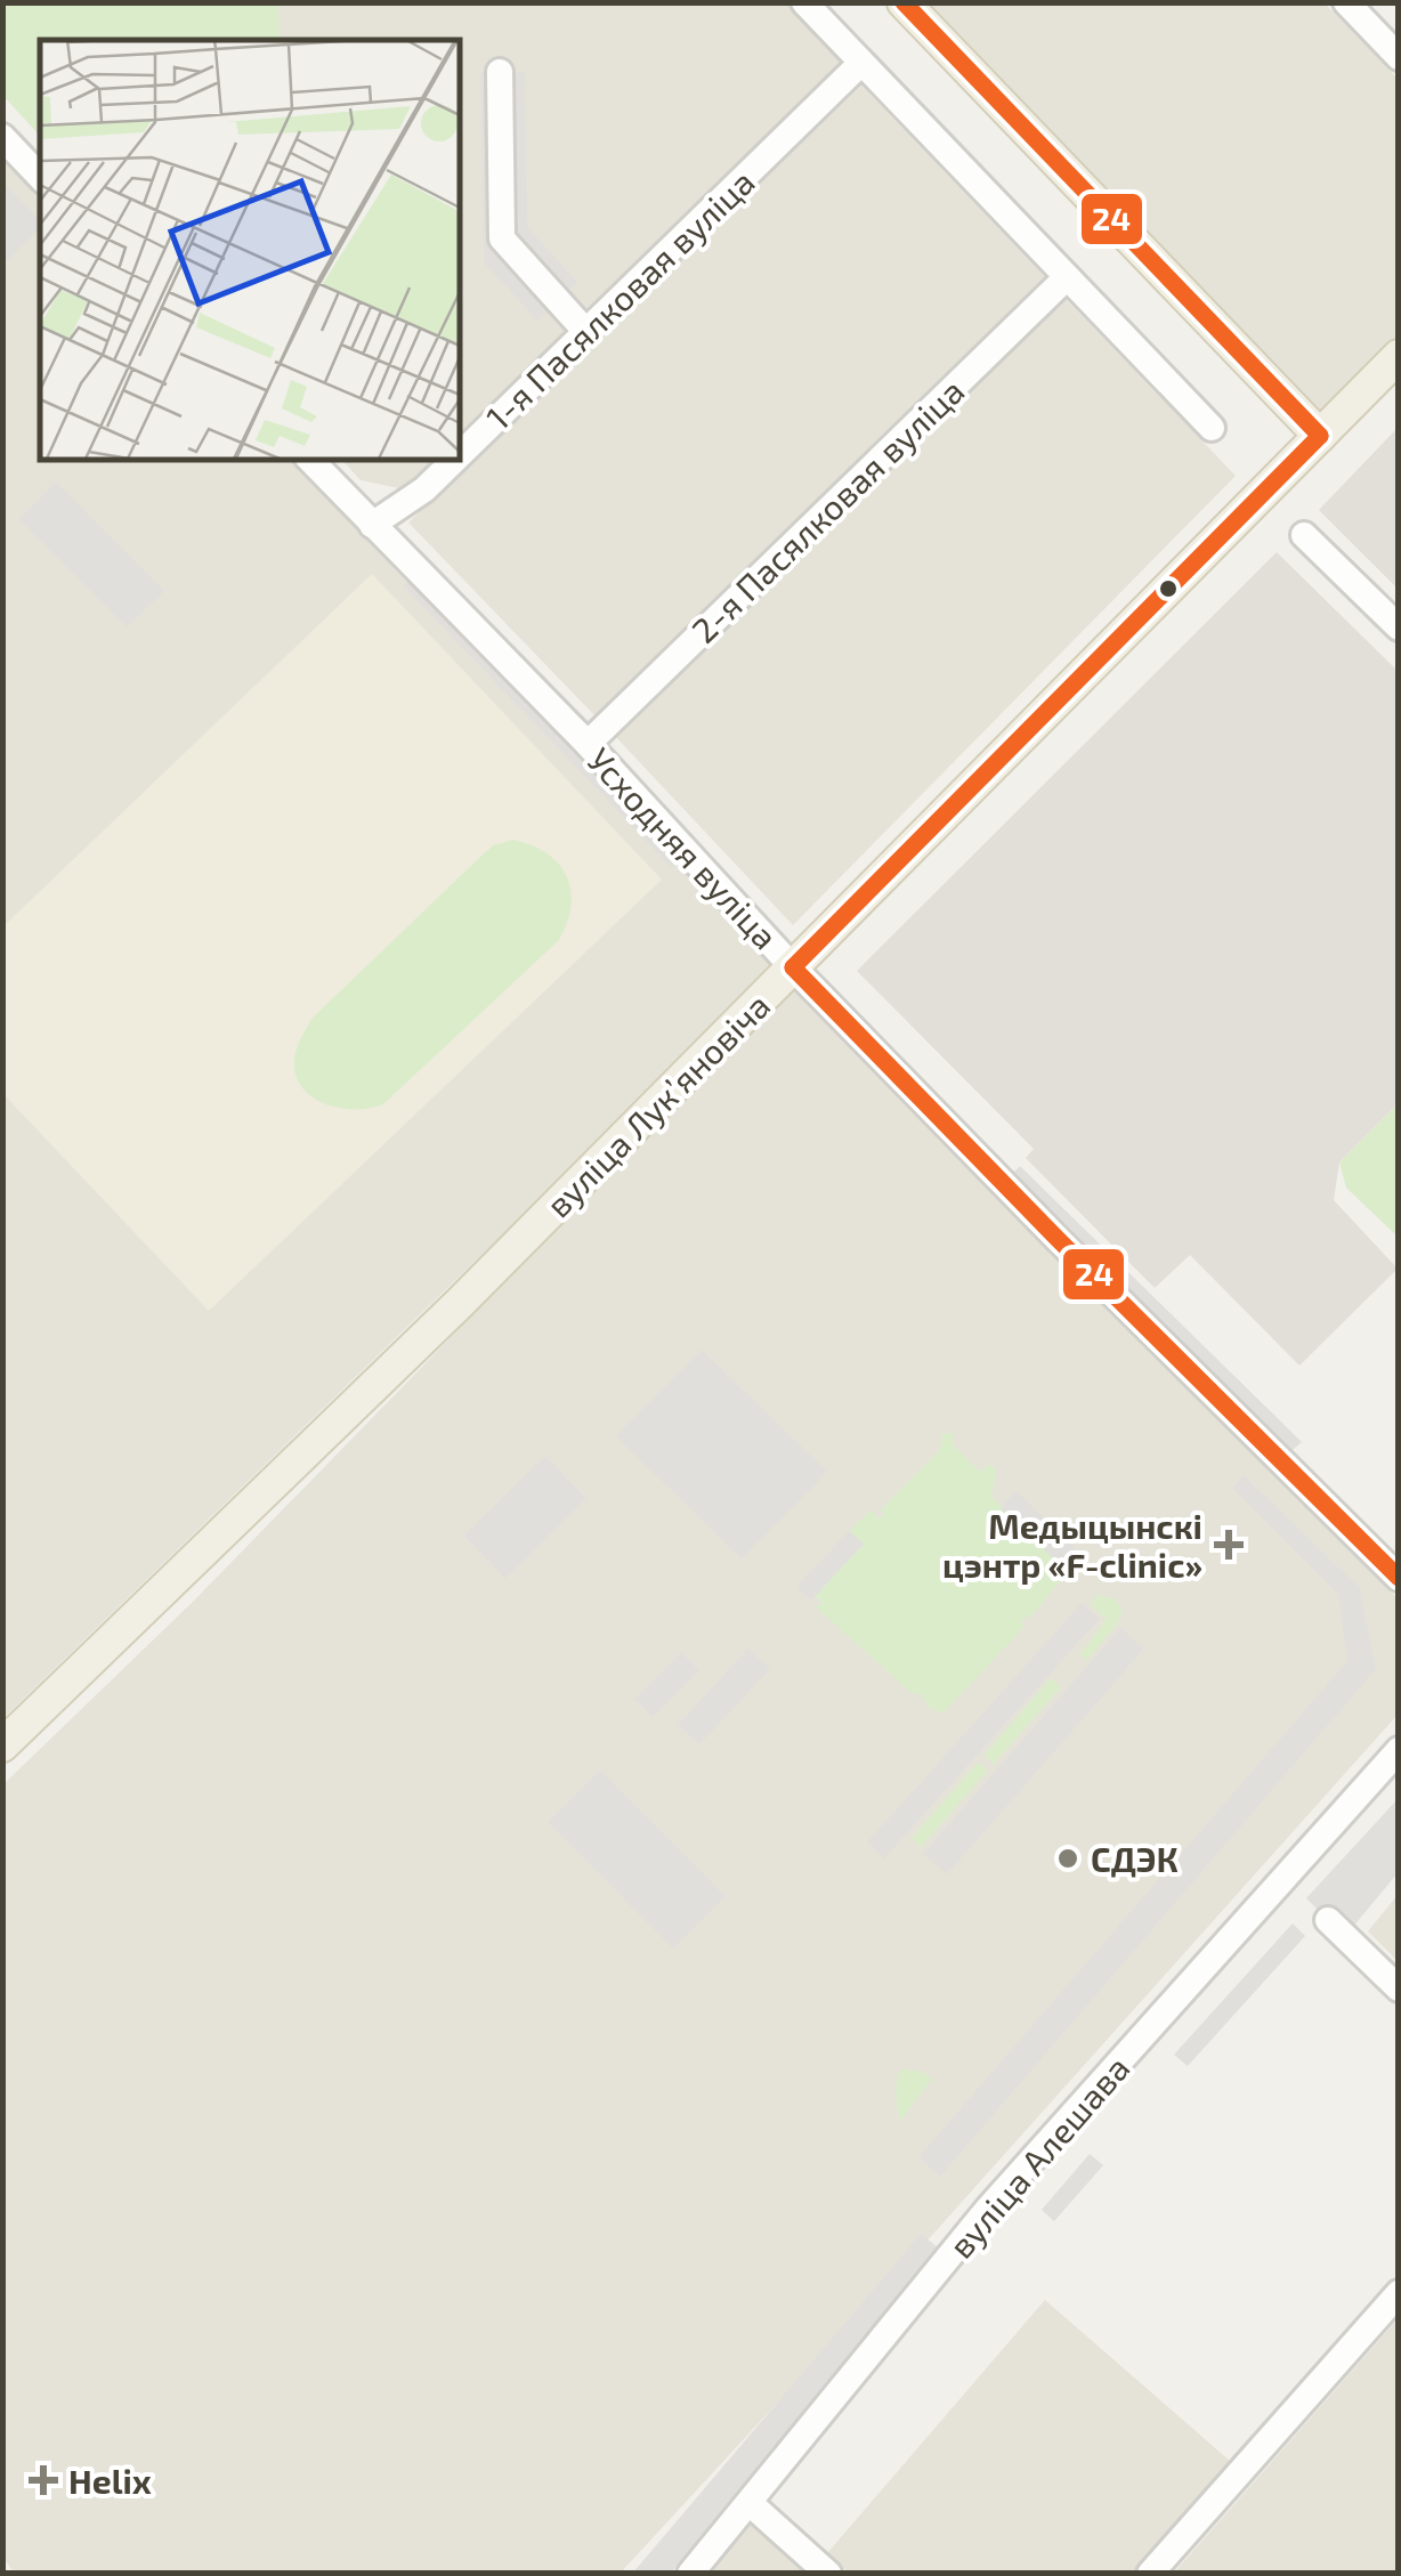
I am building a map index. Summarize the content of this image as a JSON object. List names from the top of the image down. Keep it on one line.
{"streets":{"main road":["вуліца Лукʼяновіча"],"street":["1-я Пасялковая вуліца","2-я Пасялковая вуліца","Усходняя вуліца","вуліца Алешава"]},"crossings":[["1-я Пасялковая вуліца","Усходняя вуліца"],["2-я Пасялковая вуліца","Усходняя вуліца"],["Усходняя вуліца","вуліца Лукʼяновіча"]],"places":{"health":["Медыцынскі цэнтр «F-clinic»","Helix"],"other":["СДЭК"]},"lines":["transit line 24"]}
